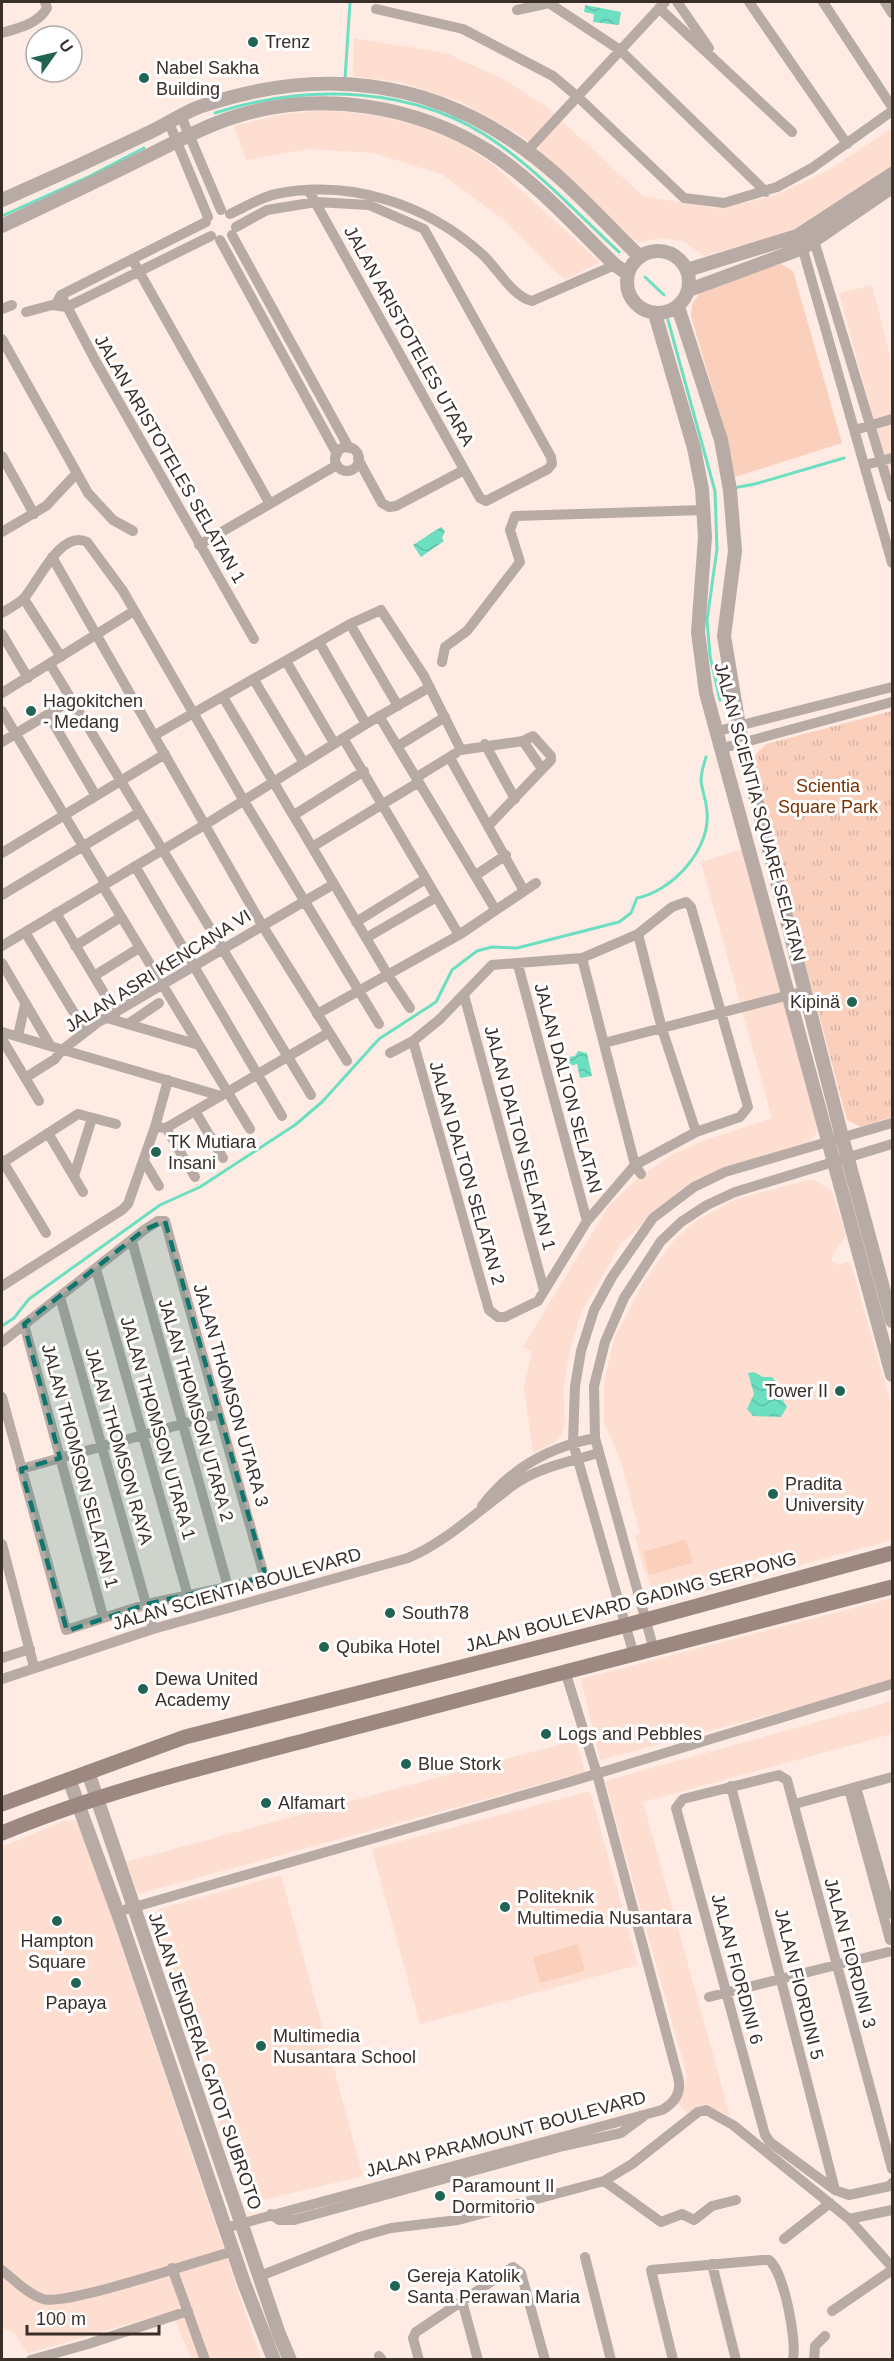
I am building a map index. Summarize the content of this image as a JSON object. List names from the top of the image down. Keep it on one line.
{"streets":{"main road":["JALAN BOULEVARD GADING SERPONG"],"street":["JALAN ARISTOTELES UTARA","JALAN ARISTOTELES SELATAN 1","JALAN SCIENTIA SQUARE SELATAN","JALAN ASRI KENCANA VI","JALAN DALTON SELATAN","JALAN DALTON SELATAN 1","JALAN DALTON SELATAN 2","JALAN THOMSON UTARA 3","JALAN THOMSON UTARA 2","JALAN THOMSON UTARA 1","JALAN THOMSON RAYA","JALAN THOMSON SELATAN 1","JALAN SCIENTIA BOULEVARD","JALAN FIORDINI 3","JALAN FIORDINI 6","JALAN FIORDINI 5","JALAN JENDERAL GATOT SUBROTO","JALAN PARAMOUNT BOULEVARD"]},"crossings":[["JALAN DALTON SELATAN 1","JALAN DALTON SELATAN 2"],["JALAN THOMSON UTARA 3","JALAN THOMSON UTARA 2"],["JALAN THOMSON RAYA","JALAN SCIENTIA BOULEVARD"],["JALAN BOULEVARD GADING SERPONG","JALAN JENDERAL GATOT SUBROTO"],["JALAN FIORDINI 3","JALAN FIORDINI 6"],["JALAN FIORDINI 3","JALAN FIORDINI 5"],["JALAN FIORDINI 6","JALAN FIORDINI 5"],["JALAN JENDERAL GATOT SUBROTO","JALAN PARAMOUNT BOULEVARD"]],"parks":["Scientia Square Park"],"places":["Trenz","Nabel Sakha Building","Hagokitchen - Medang","Kipinä","TK Mutiara Insani","Tower II","Pradita University","South78","Qubika Hotel","Dewa United Academy","Logs and Pebbles","Blue Stork","Alfamart","Politeknik Multimedia Nusantara","Hampton Square","Papaya","Multimedia Nusantara School","Paramount Il Dormitorio","Gereja Katolik Santa Perawan Maria"],"scale_bar":"100 m","north":"top right"}
